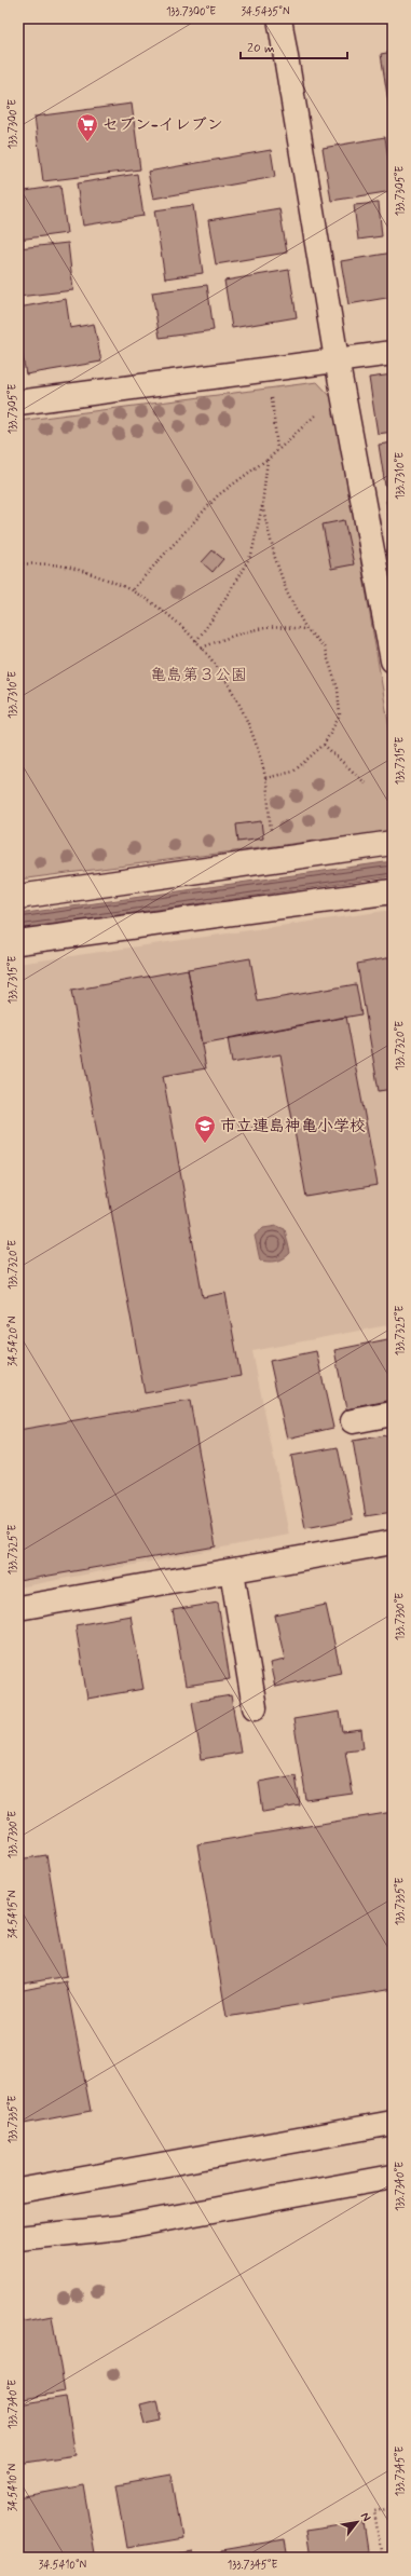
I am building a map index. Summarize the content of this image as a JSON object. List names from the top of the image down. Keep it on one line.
{"parks":["亀島第３公園"],"places":{"supermarket":["セブン-イレブン"],"school or university":["市立連島神亀小学校"]},"scale_bar":"20 m","north":"top right","coordinates":["133.7300°E","34.5435°N","133.7305°E","133.7310°E","133.7315°E","133.7320°E","133.7325°E","34.5420°N","133.7330°E","133.7335°E","34.5415°N","133.7340°E","133.7345°E","34.5410°N"]}
